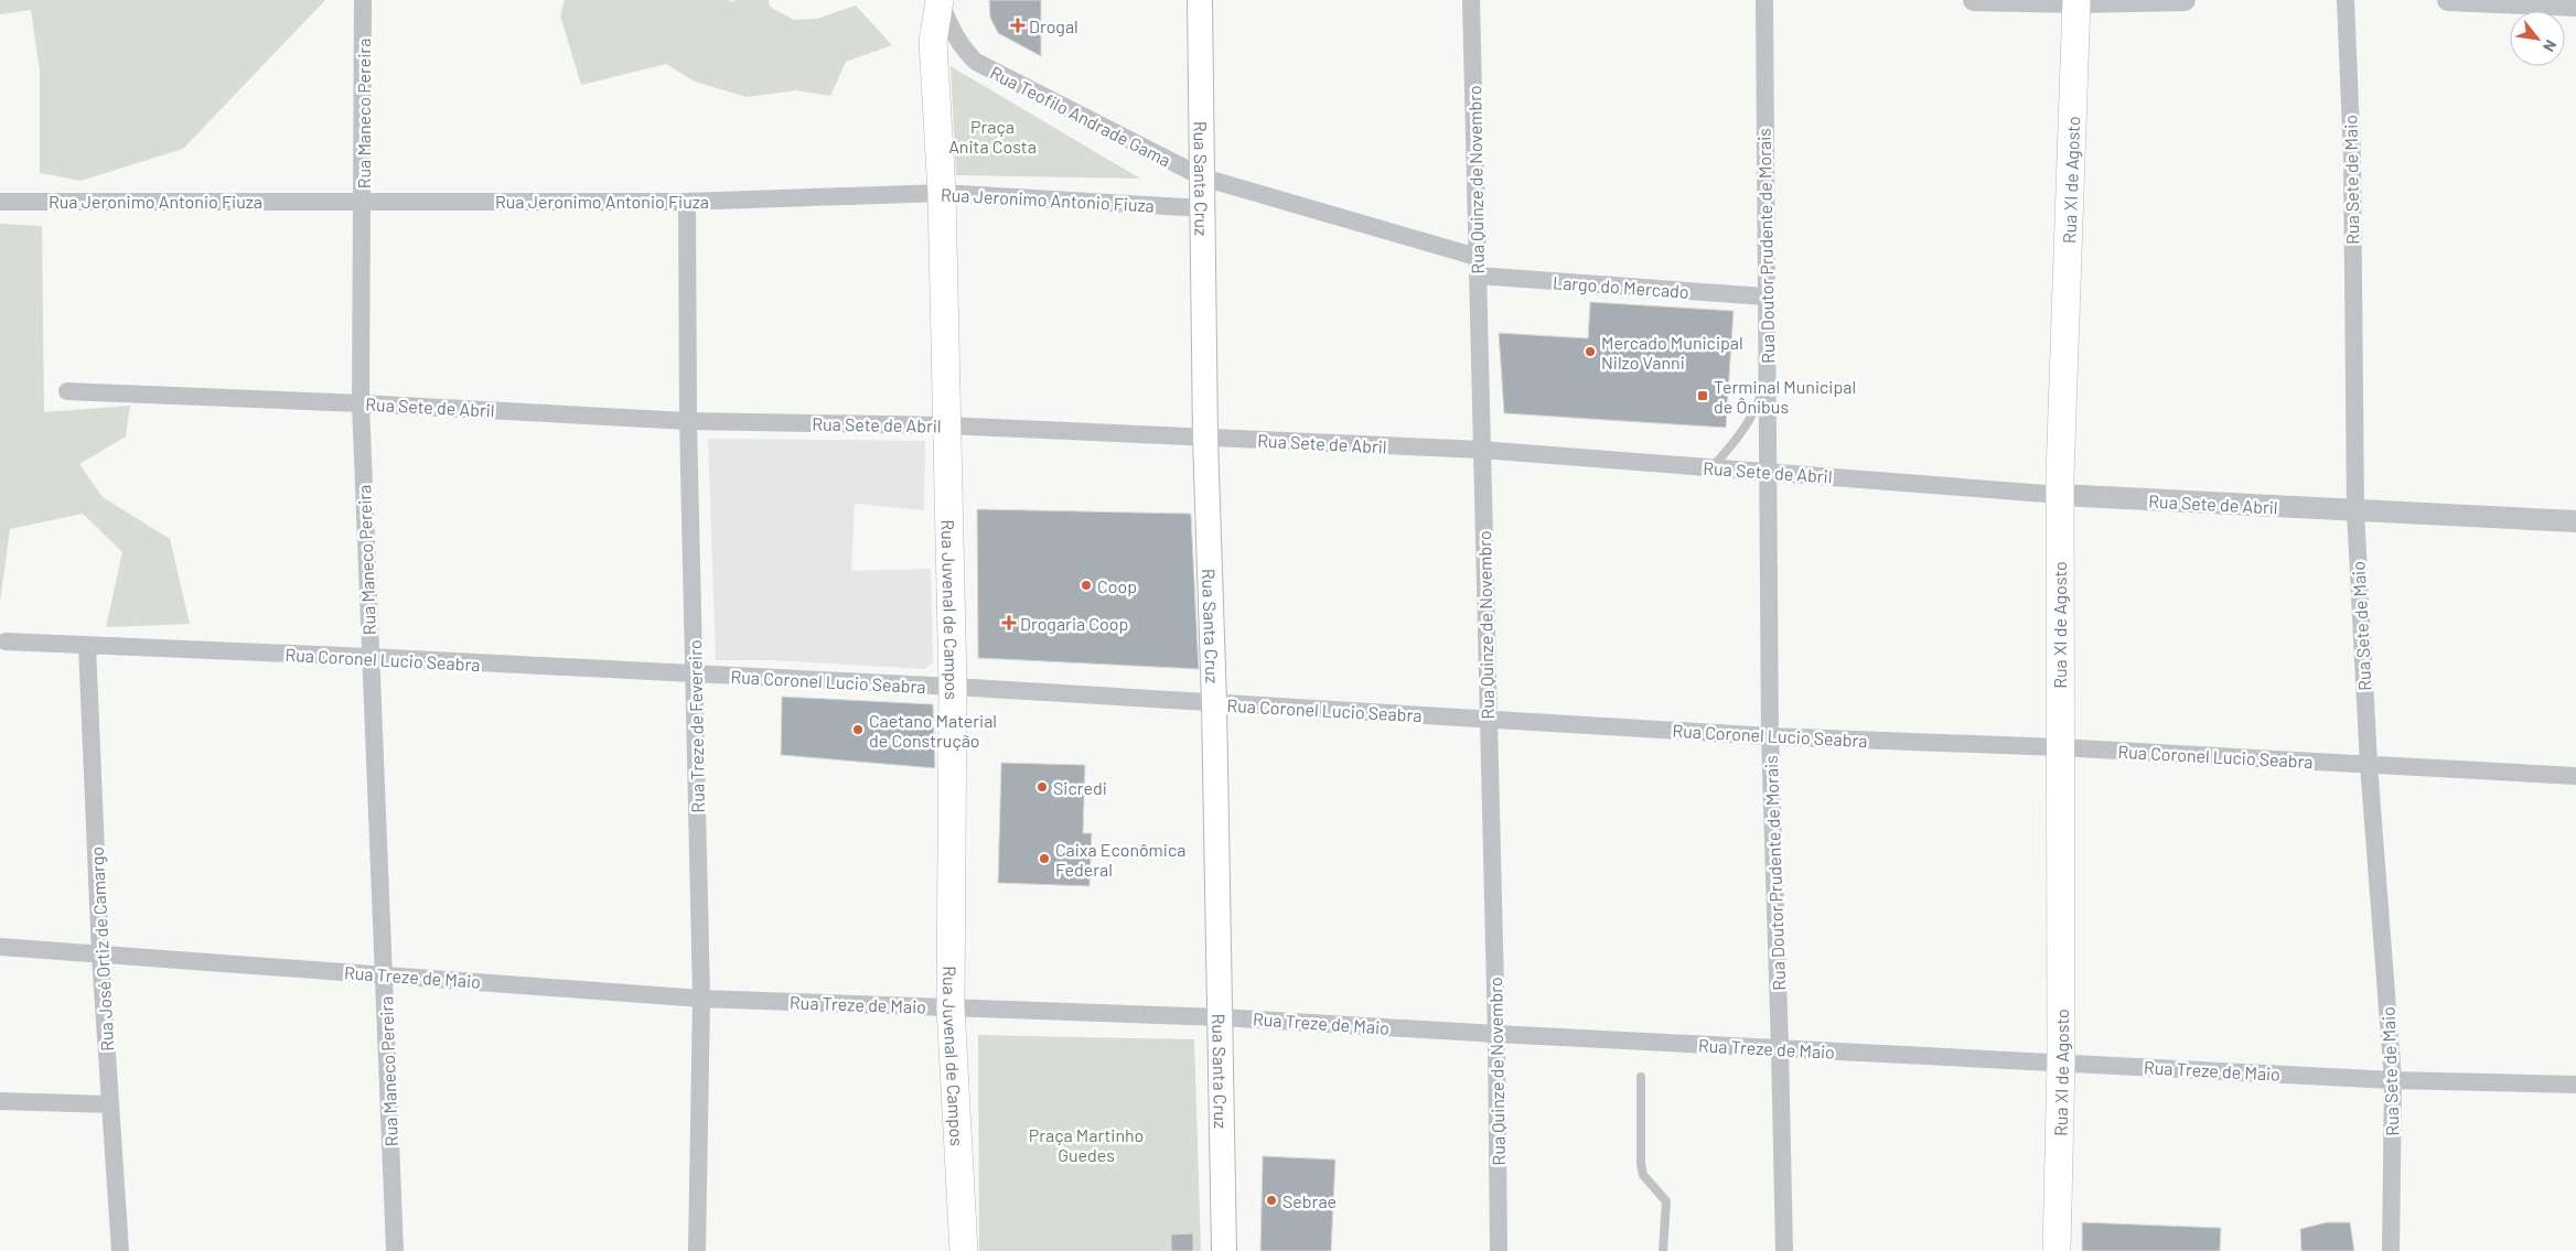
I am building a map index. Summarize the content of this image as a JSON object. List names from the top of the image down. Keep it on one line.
{"streets":{"main road":["Rua Santa Cruz","Rua XI de Agosto","Rua Juvenal de Campos"],"street":["Rua Maneco Pereira","Rua Teofilo Andrade Gama","Rua Quinze de Novembro","Rua Sete de Maio","Rua Jeronimo Antonio Fiuza","Rua Doutor Prudente de Morais","Largo do Mercado","Rua Sete de Abril","Rua Coronel Lucio Seabra","Rua Treze de Fevereiro","Rua José Ortiz de Camargo","Rua Treze de Maio"]},"crossings":[["Rua Maneco Pereira","Rua Jeronimo Antonio Fiuza"],["Rua Maneco Pereira","Rua Sete de Abril"],["Rua Maneco Pereira","Rua Coronel Lucio Seabra"],["Rua Maneco Pereira","Rua Treze de Maio"],["Rua Teofilo Andrade Gama","Rua Santa Cruz"],["Rua Teofilo Andrade Gama","Rua Quinze de Novembro"],["Rua Teofilo Andrade Gama","Rua Juvenal de Campos"],["Rua Santa Cruz","Rua Jeronimo Antonio Fiuza"],["Rua Santa Cruz","Rua Sete de Abril"],["Rua Santa Cruz","Rua Coronel Lucio Seabra"],["Rua Santa Cruz","Rua Treze de Maio"],["Rua Quinze de Novembro","Largo do Mercado"],["Rua Quinze de Novembro","Rua Sete de Abril"],["Rua Quinze de Novembro","Rua Coronel Lucio Seabra"],["Rua Quinze de Novembro","Rua Treze de Maio"],["Rua XI de Agosto","Rua Sete de Abril"],["Rua XI de Agosto","Rua Coronel Lucio Seabra"],["Rua XI de Agosto","Rua Treze de Maio"],["Rua Sete de Maio","Rua Sete de Abril"],["Rua Sete de Maio","Rua Coronel Lucio Seabra"],["Rua Sete de Maio","Rua Treze de Maio"],["Rua Jeronimo Antonio Fiuza","Rua Juvenal de Campos"],["Rua Jeronimo Antonio Fiuza","Rua Treze de Fevereiro"],["Rua Doutor Prudente de Morais","Largo do Mercado"],["Rua Doutor Prudente de Morais","Rua Sete de Abril"],["Rua Doutor Prudente de Morais","Rua Coronel Lucio Seabra"],["Rua Doutor Prudente de Morais","Rua Treze de Maio"],["Rua Sete de Abril","Rua Juvenal de Campos"],["Rua Sete de Abril","Rua Treze de Fevereiro"],["Rua Juvenal de Campos","Rua Coronel Lucio Seabra"],["Rua Juvenal de Campos","Rua Treze de Maio"],["Rua Coronel Lucio Seabra","Rua Treze de Fevereiro"],["Rua Coronel Lucio Seabra","Rua José Ortiz de Camargo"],["Rua Treze de Fevereiro","Rua Treze de Maio"],["Rua José Ortiz de Camargo","Rua Treze de Maio"]],"parks":["Praça Anita Costa","Praça Martinho Guedes"],"places":{"health":["Drogal","Drogaria Coop"],"other":["Mercado Municipal Nilzo Vanni","Coop","Caetano Material de Construção","Sicredi","Caixa Econômica Federal","Sebrae"],"transit":["Terminal Municipal de Ônibus"]},"north":"bottom right"}
